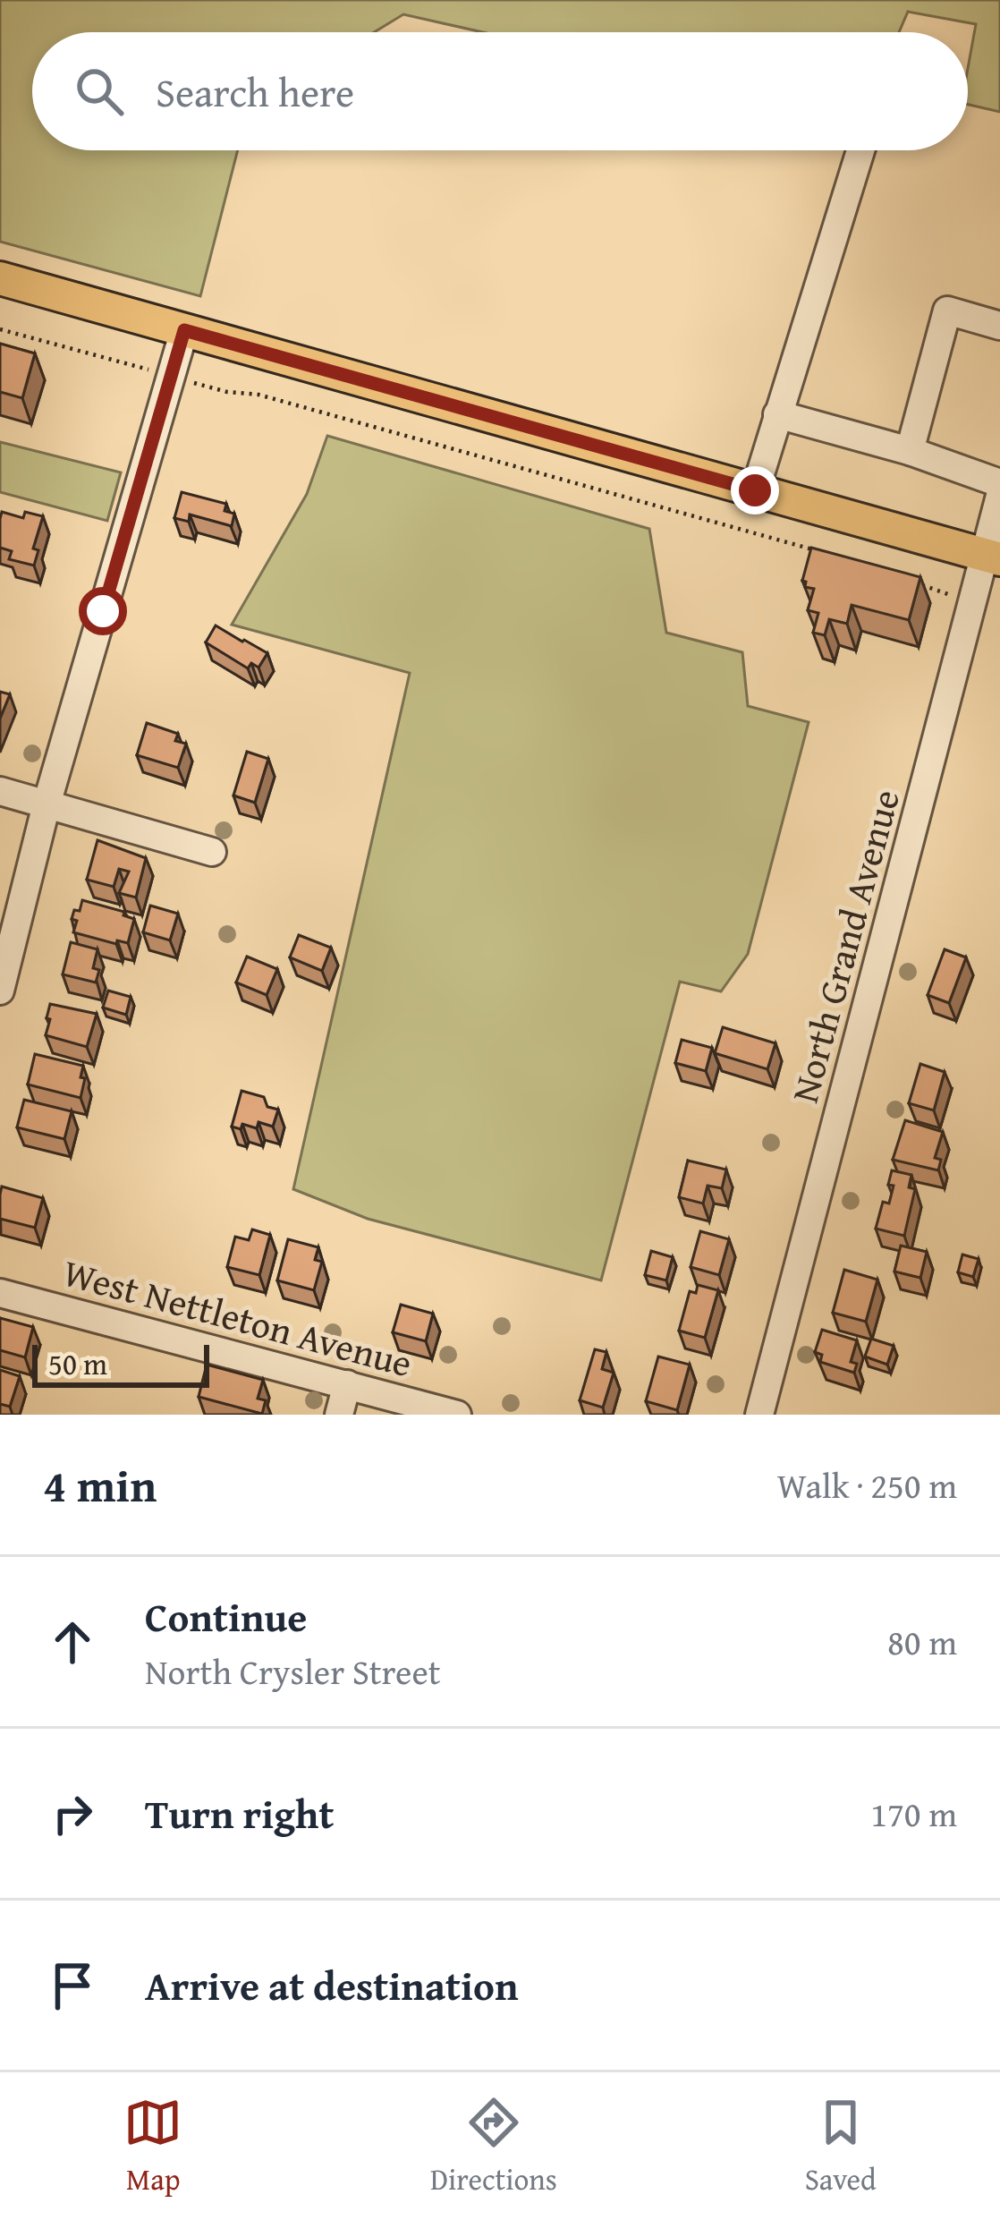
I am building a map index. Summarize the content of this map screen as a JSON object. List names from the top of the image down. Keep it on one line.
{"streets":{"street":["North Grand Avenue","West Nettleton Avenue"]},"scale_bar":"50 m","page":{"search":"Search here","scale":"50 m","heading":["4 min","Walk · 250 m"],"list":[["Continue","North Crysler Street","80 m"],["Turn right","170 m"],"Arrive at destination"],"nav":["Map","Directions","Saved"]}}
